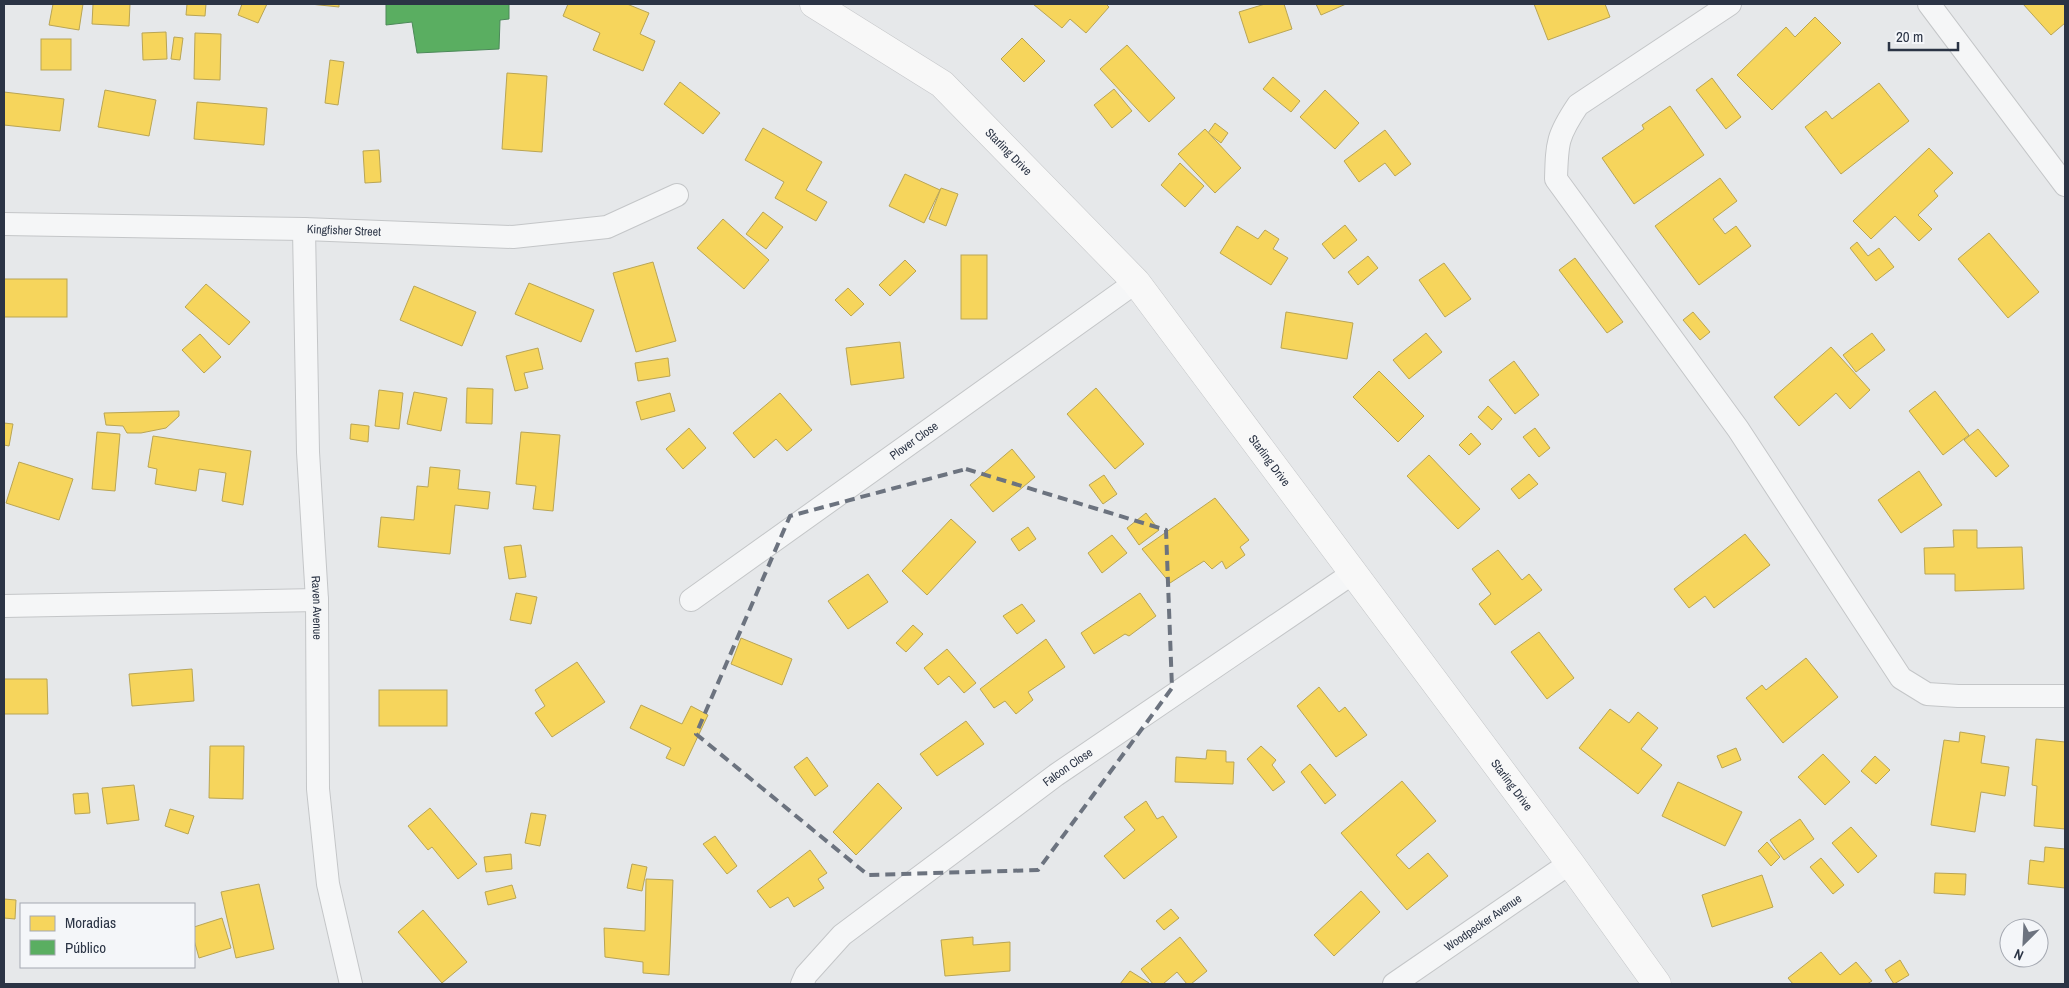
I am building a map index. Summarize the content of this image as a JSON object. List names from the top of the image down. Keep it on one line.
{"streets":{"street":["Starling Drive","Kingfisher Street","Plover Close","Raven Avenue","Falcon Close","Woodpecker Avenue"]},"crossings":[["Starling Drive","Plover Close"],["Starling Drive","Falcon Close"],["Starling Drive","Woodpecker Avenue"],["Kingfisher Street","Raven Avenue"]],"legend":["Moradias","Público"],"scale_bar":"20 m","north":"bottom left"}
